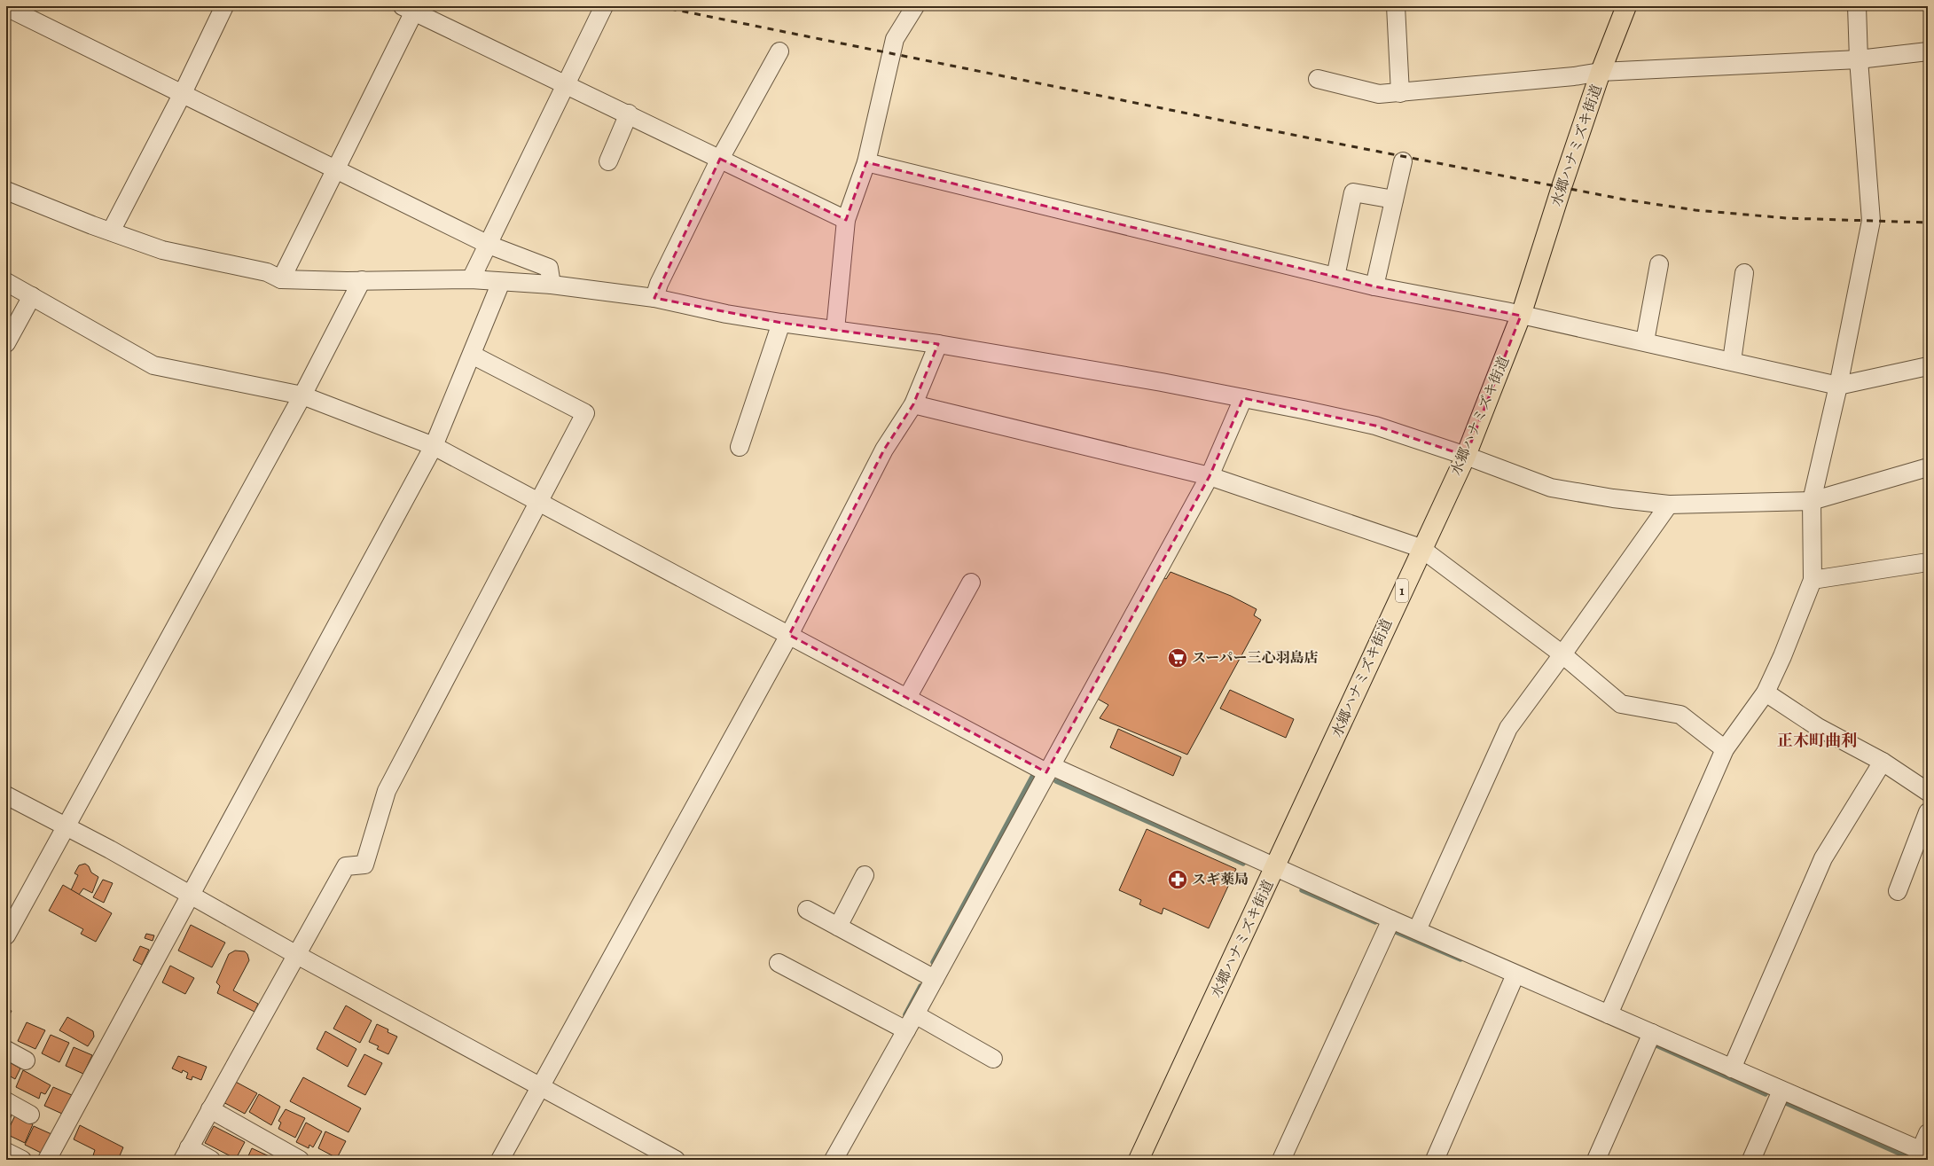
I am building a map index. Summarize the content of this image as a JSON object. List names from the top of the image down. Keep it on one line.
{"streets":{"main road":["水郷ハナミズキ街道","1"]},"districts":["正木町曲利"],"places":{"supermarket":["スーパー三心羽島店"],"pharmacy":["スギ薬局"]}}
